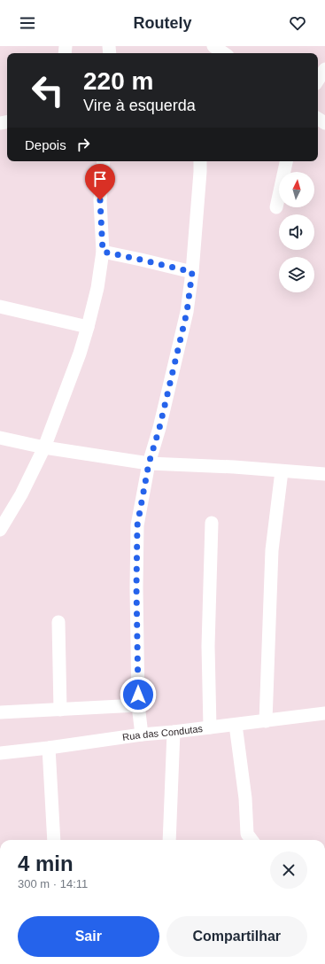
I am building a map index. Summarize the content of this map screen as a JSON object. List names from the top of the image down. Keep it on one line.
{"streets":{"street":["Rua das Condutas"]},"north":"top","page":{"header":"Routely","turn":["220 m","Vire à esquerda"],"then":"Depois","heading":["4 min","300 m · 14:11"],"buttons":["Sair","Compartilhar"]}}
